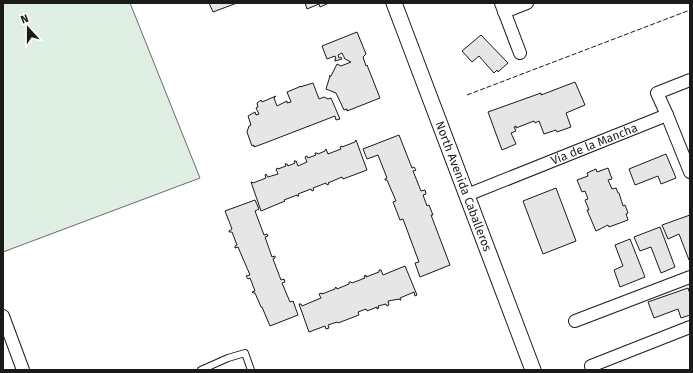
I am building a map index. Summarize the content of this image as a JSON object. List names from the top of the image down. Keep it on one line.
{"streets":{"street":["Via de la Mancha","North Avenida Caballeros"]},"crossings":[["Via de la Mancha","North Avenida Caballeros"]],"north":"top"}
